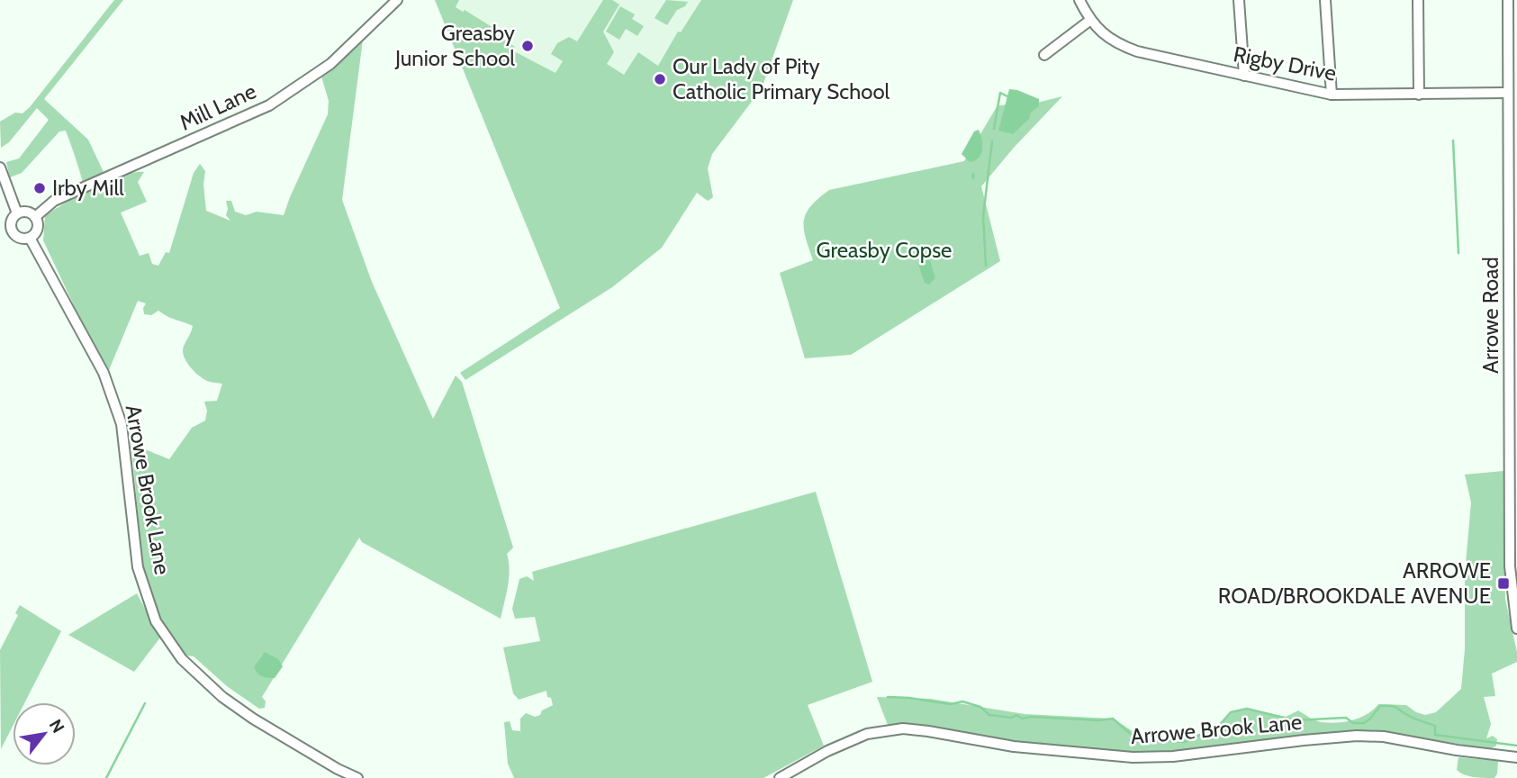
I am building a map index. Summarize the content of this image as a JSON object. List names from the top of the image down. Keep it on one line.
{"streets":{"street":["Rigby Drive","Mill Lane","Arrowe Road","Arrowe Brook Lane"]},"crossings":[["Rigby Drive","Arrowe Road"],["Mill Lane","Arrowe Brook Lane"]],"parks":["Greasby Copse"],"places":{"other":["Greasby Junior School","Our Lady of Pity Catholic Primary School","Irby Mill"],"transit":["ARROWE ROAD/BROOKDALE AVENUE"]},"north":"top right"}
